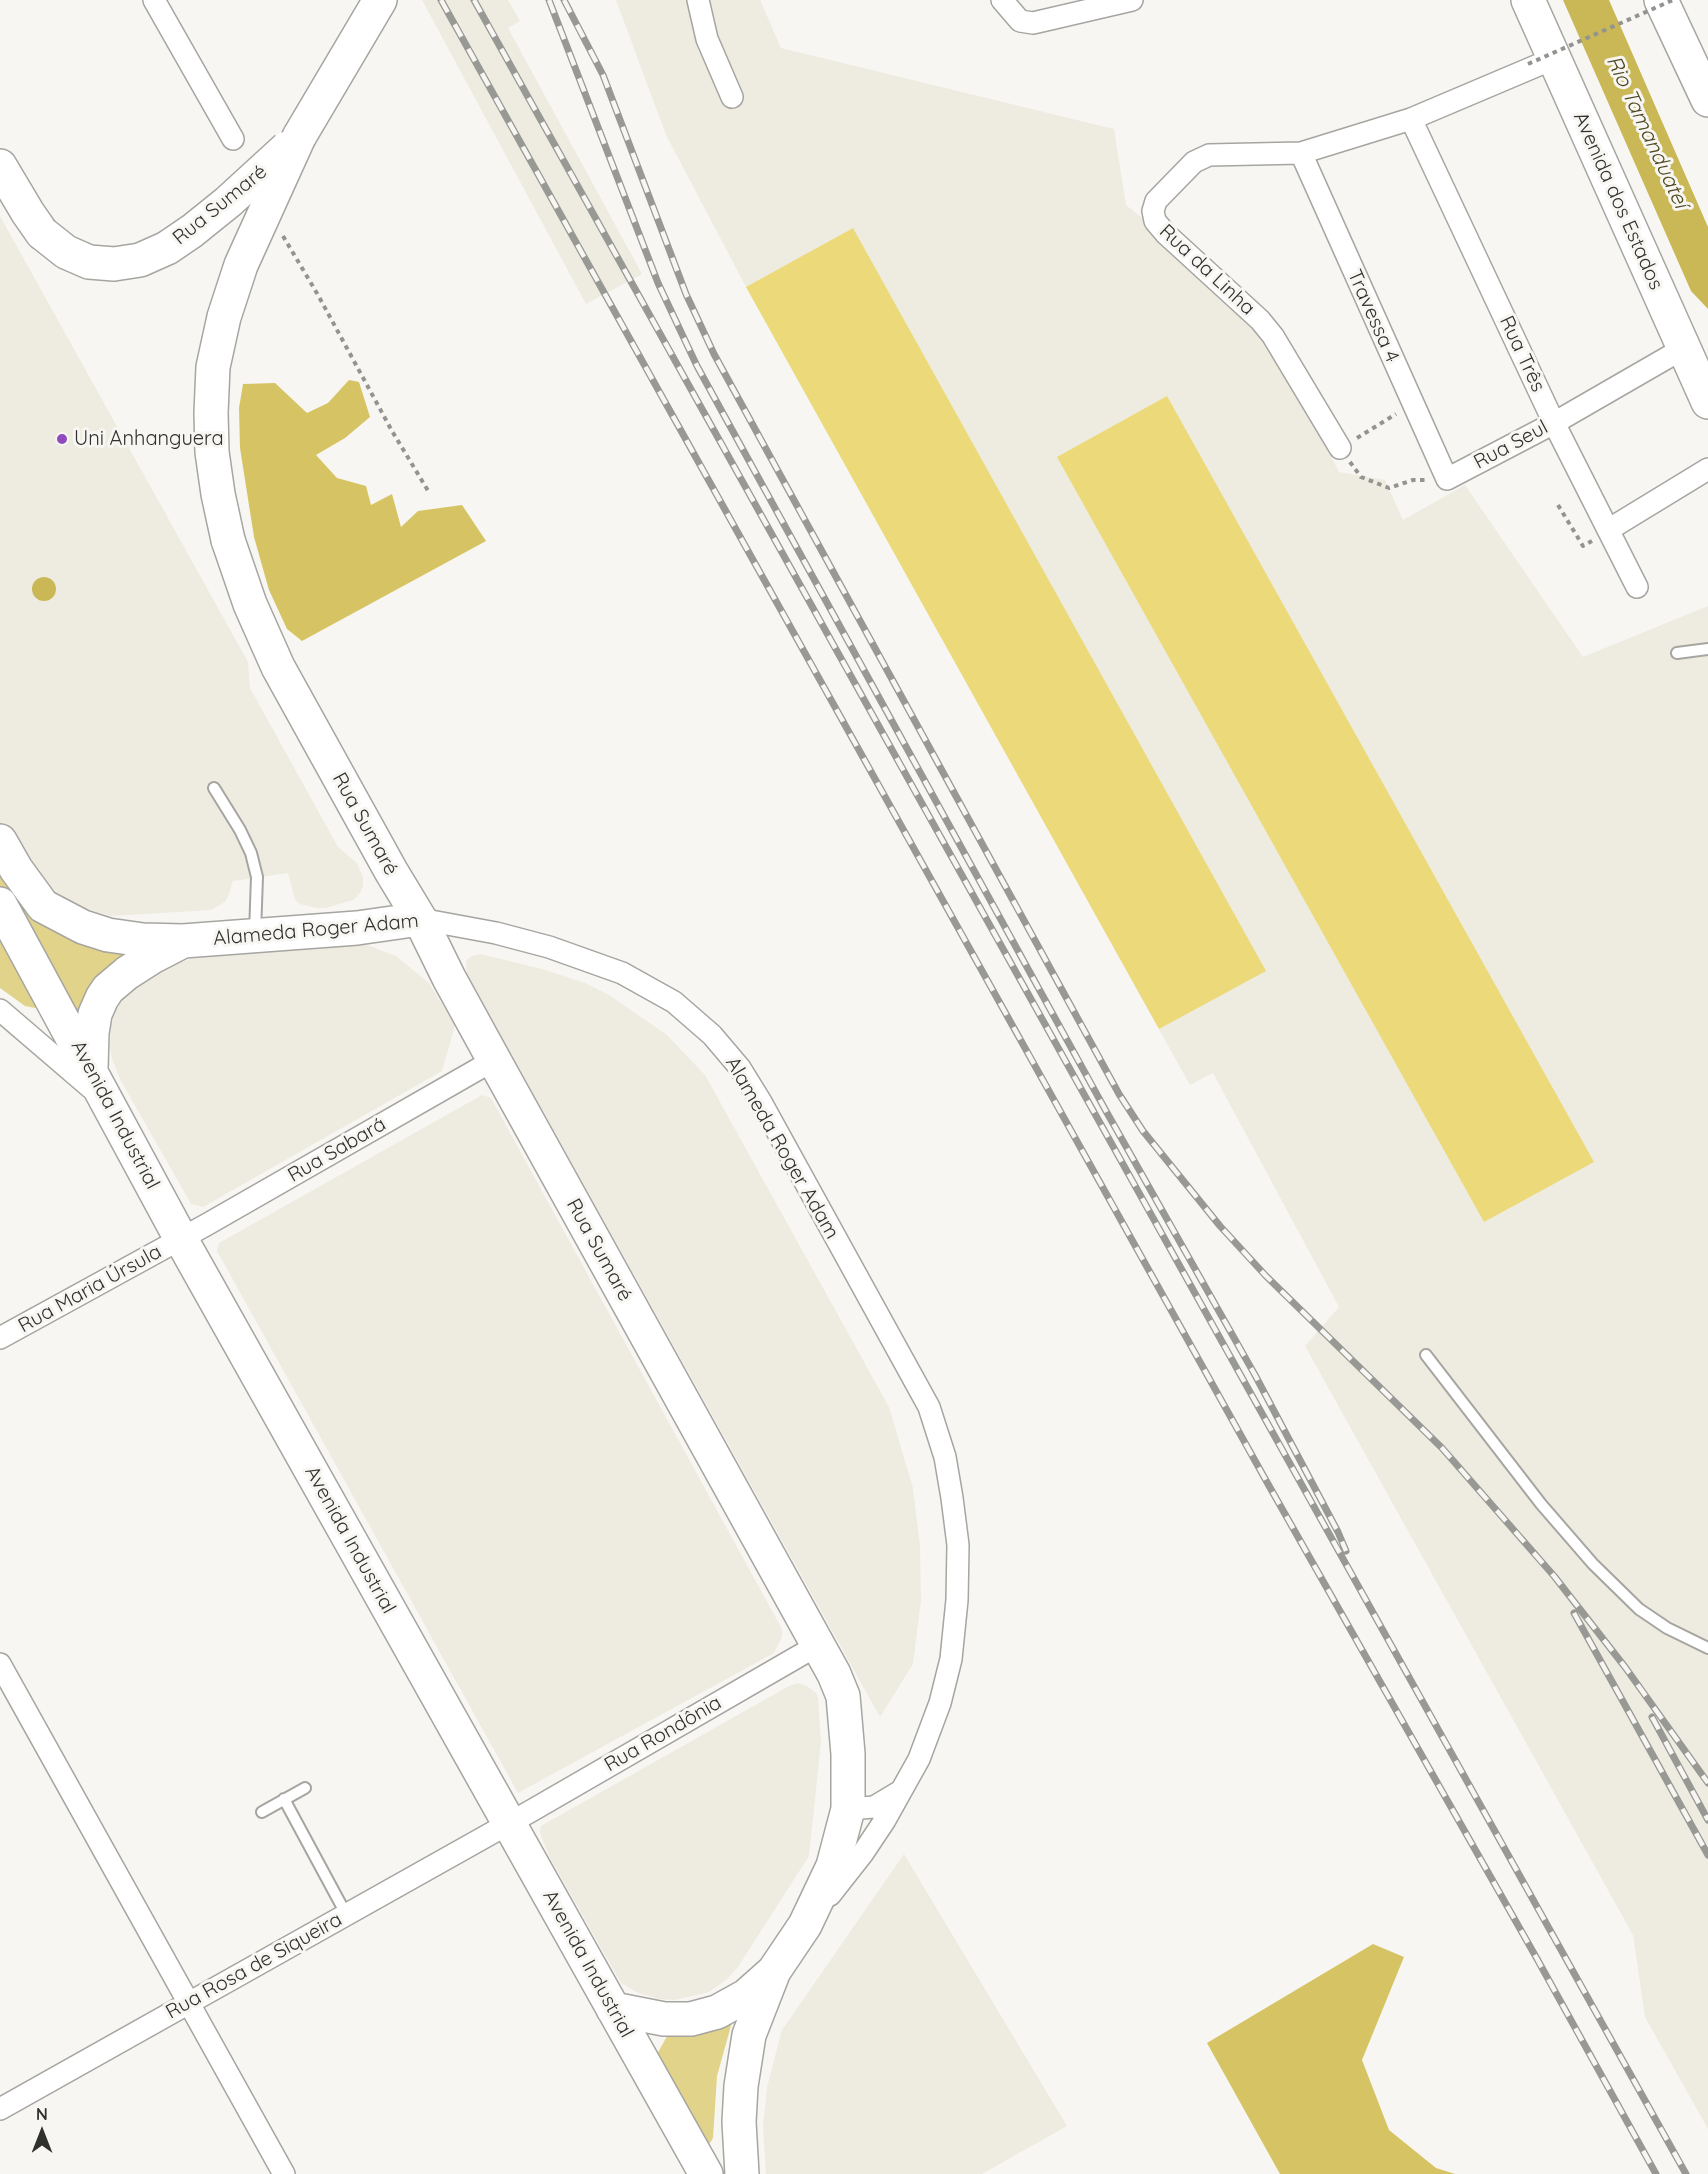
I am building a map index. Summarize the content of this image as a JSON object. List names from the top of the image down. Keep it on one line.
{"streets":{"main road":["Avenida dos Estados","Rua Sumaré","Alameda Roger Adam","Avenida Industrial"],"street":["Rua da Linha","Travessa 4","Rua Três","Rua Seul","Rua Sabará","Rua Maria Úrsula","Rua Rondônia","Rua Rosa de Siqueira"]},"crossings":[["Avenida dos Estados","Rua da Linha"],["Avenida dos Estados","Rua Seul"],["Rua Sumaré","Alameda Roger Adam"],["Rua Sumaré","Avenida Industrial"],["Rua Sumaré","Rua Sabará"],["Rua Sumaré","Rua Rondônia"],["Rua da Linha","Travessa 4"],["Rua da Linha","Rua Três"],["Travessa 4","Rua Seul"],["Rua Três","Rua Seul"],["Alameda Roger Adam","Avenida Industrial"],["Avenida Industrial","Rua Sabará"],["Avenida Industrial","Rua Maria Úrsula"],["Avenida Industrial","Rua Rondônia"],["Avenida Industrial","Rua Rosa de Siqueira"],["Rua Sabará","Rua Maria Úrsula"],["Rua Rondônia","Rua Rosa de Siqueira"]],"water":["Rio Tamanduateí"],"places":["Uni Anhanguera"],"north":"top"}
